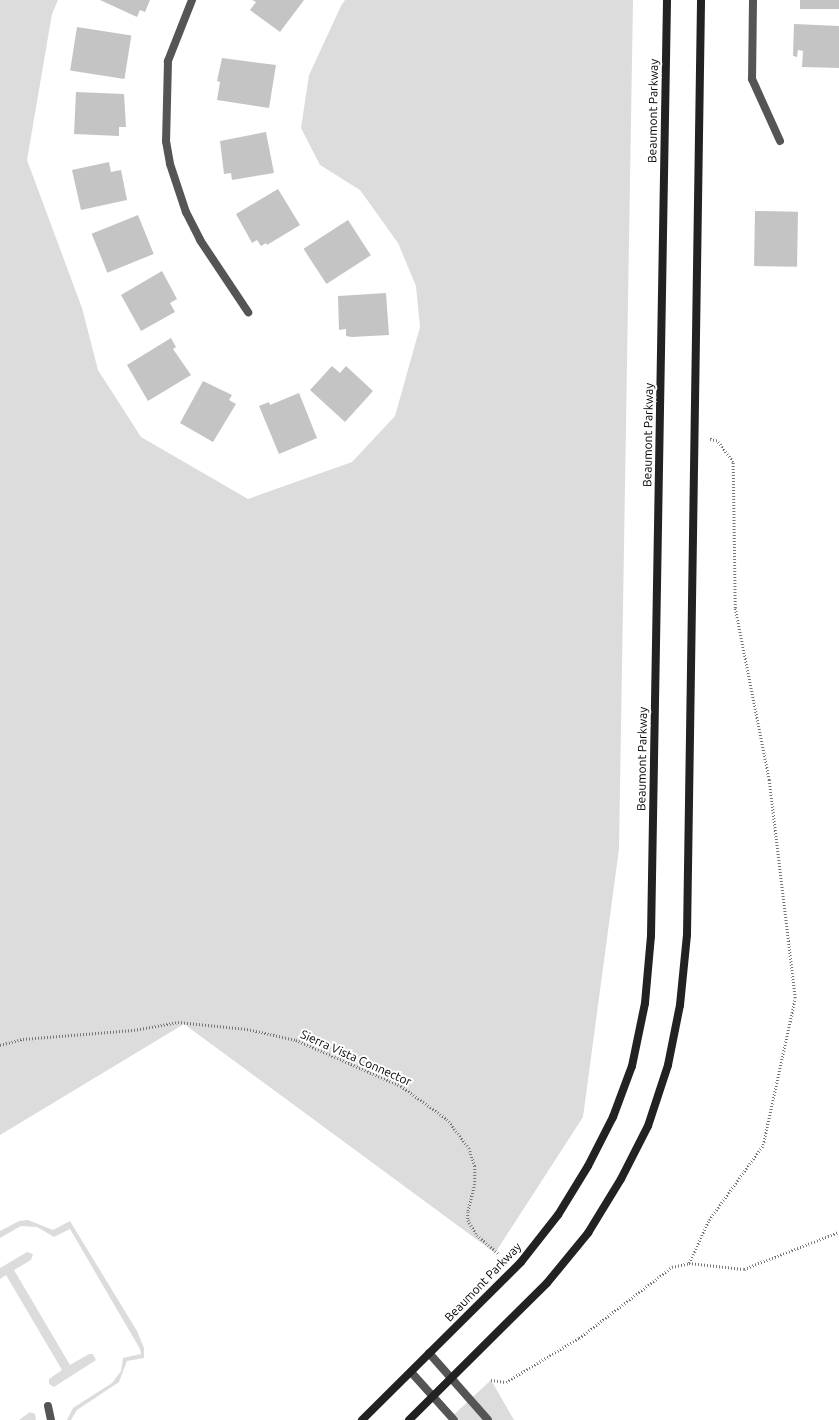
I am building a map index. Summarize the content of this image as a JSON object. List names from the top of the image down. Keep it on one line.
{"streets":{"street":["Beaumont Parkway"],"path":["Sierra Vista Connector"]}}
